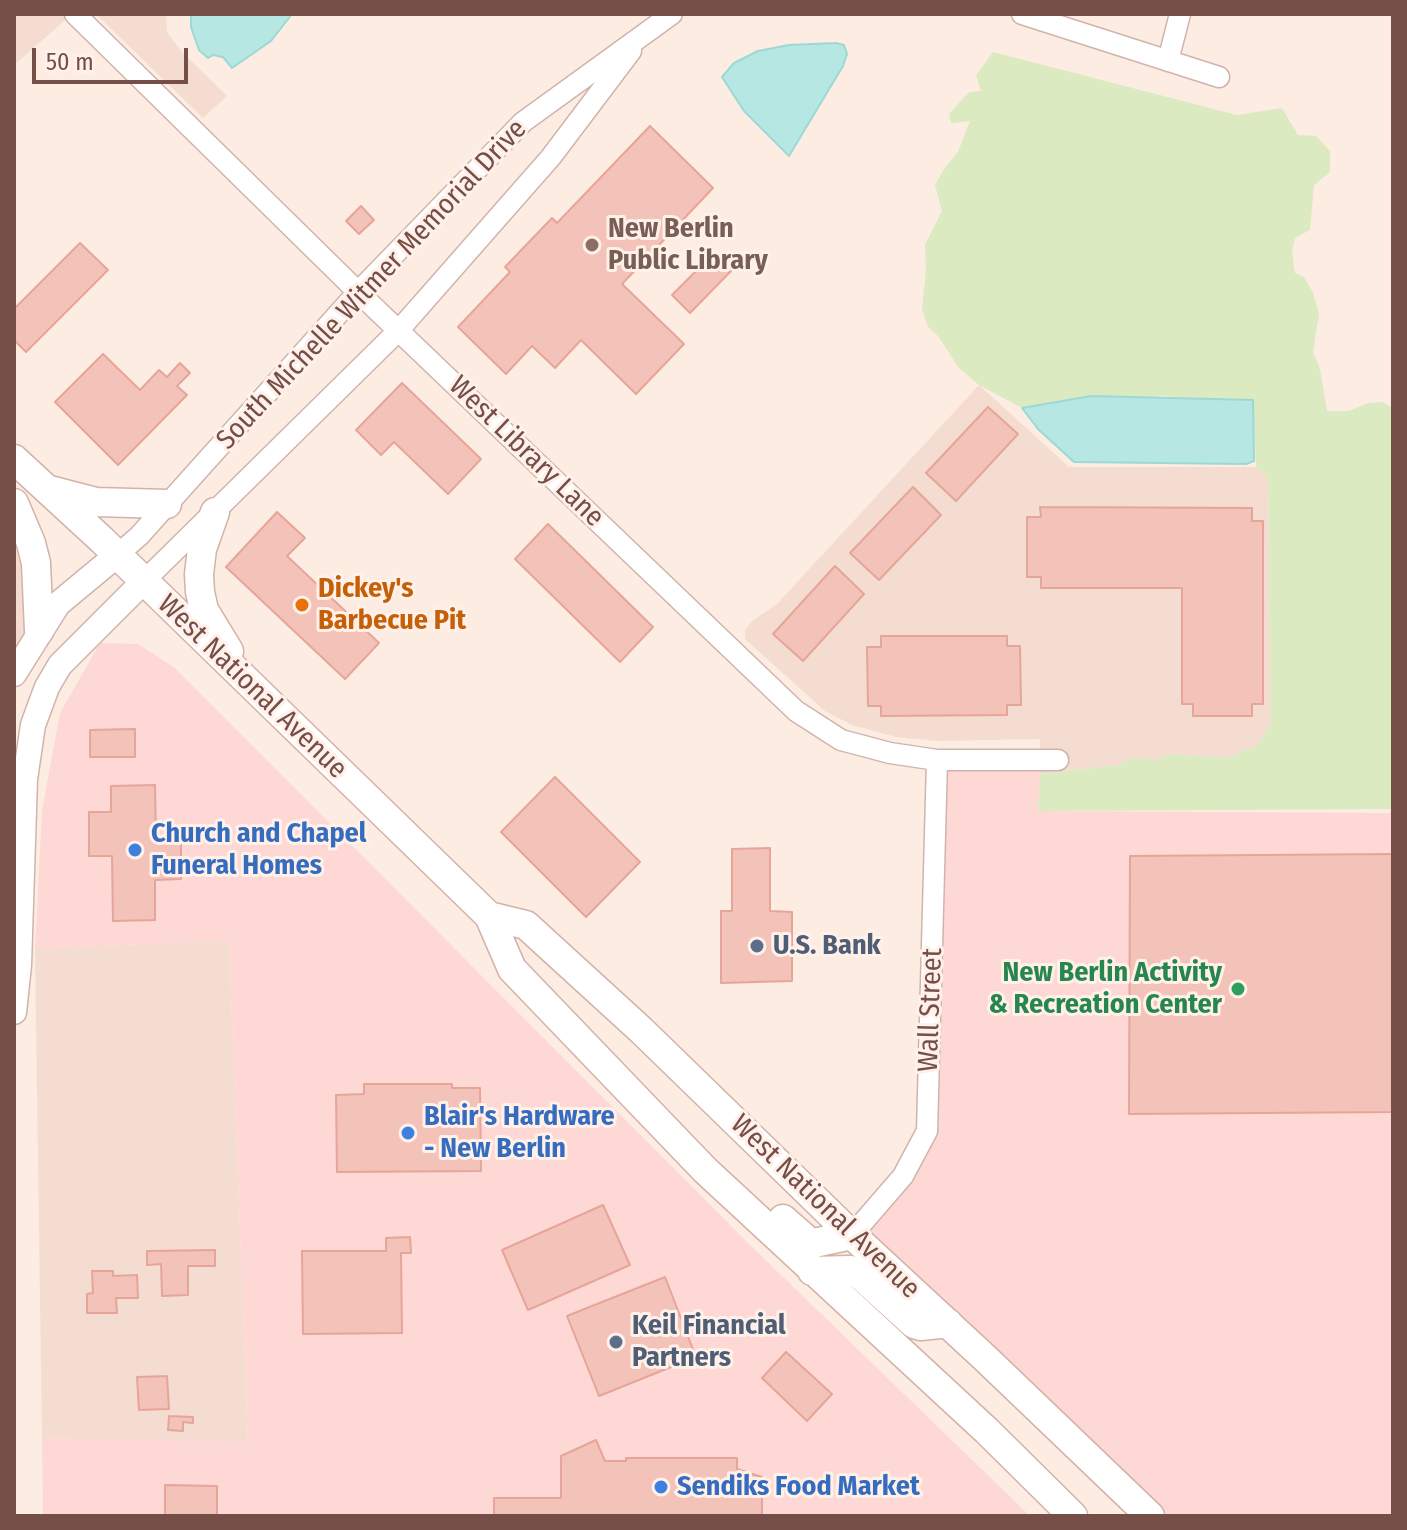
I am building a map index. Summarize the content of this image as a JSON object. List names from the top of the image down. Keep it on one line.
{"streets":{"main road":["West National Avenue"],"street":["South Michelle Witmer Memorial Drive","West Library Lane","Wall Street"]},"crossings":[["South Michelle Witmer Memorial Drive","West Library Lane"],["South Michelle Witmer Memorial Drive","West National Avenue"],["West Library Lane","Wall Street"],["West National Avenue","Wall Street"]],"places":["New Berlin Public Library","Dickey's Barbecue Pit","Church and Chapel Funeral Homes","U.S. Bank","New Berlin Activity & Recreation Center","Blair's Hardware - New Berlin","Keil Financial Partners","Sendiks Food Market"],"scale_bar":"50 m"}
